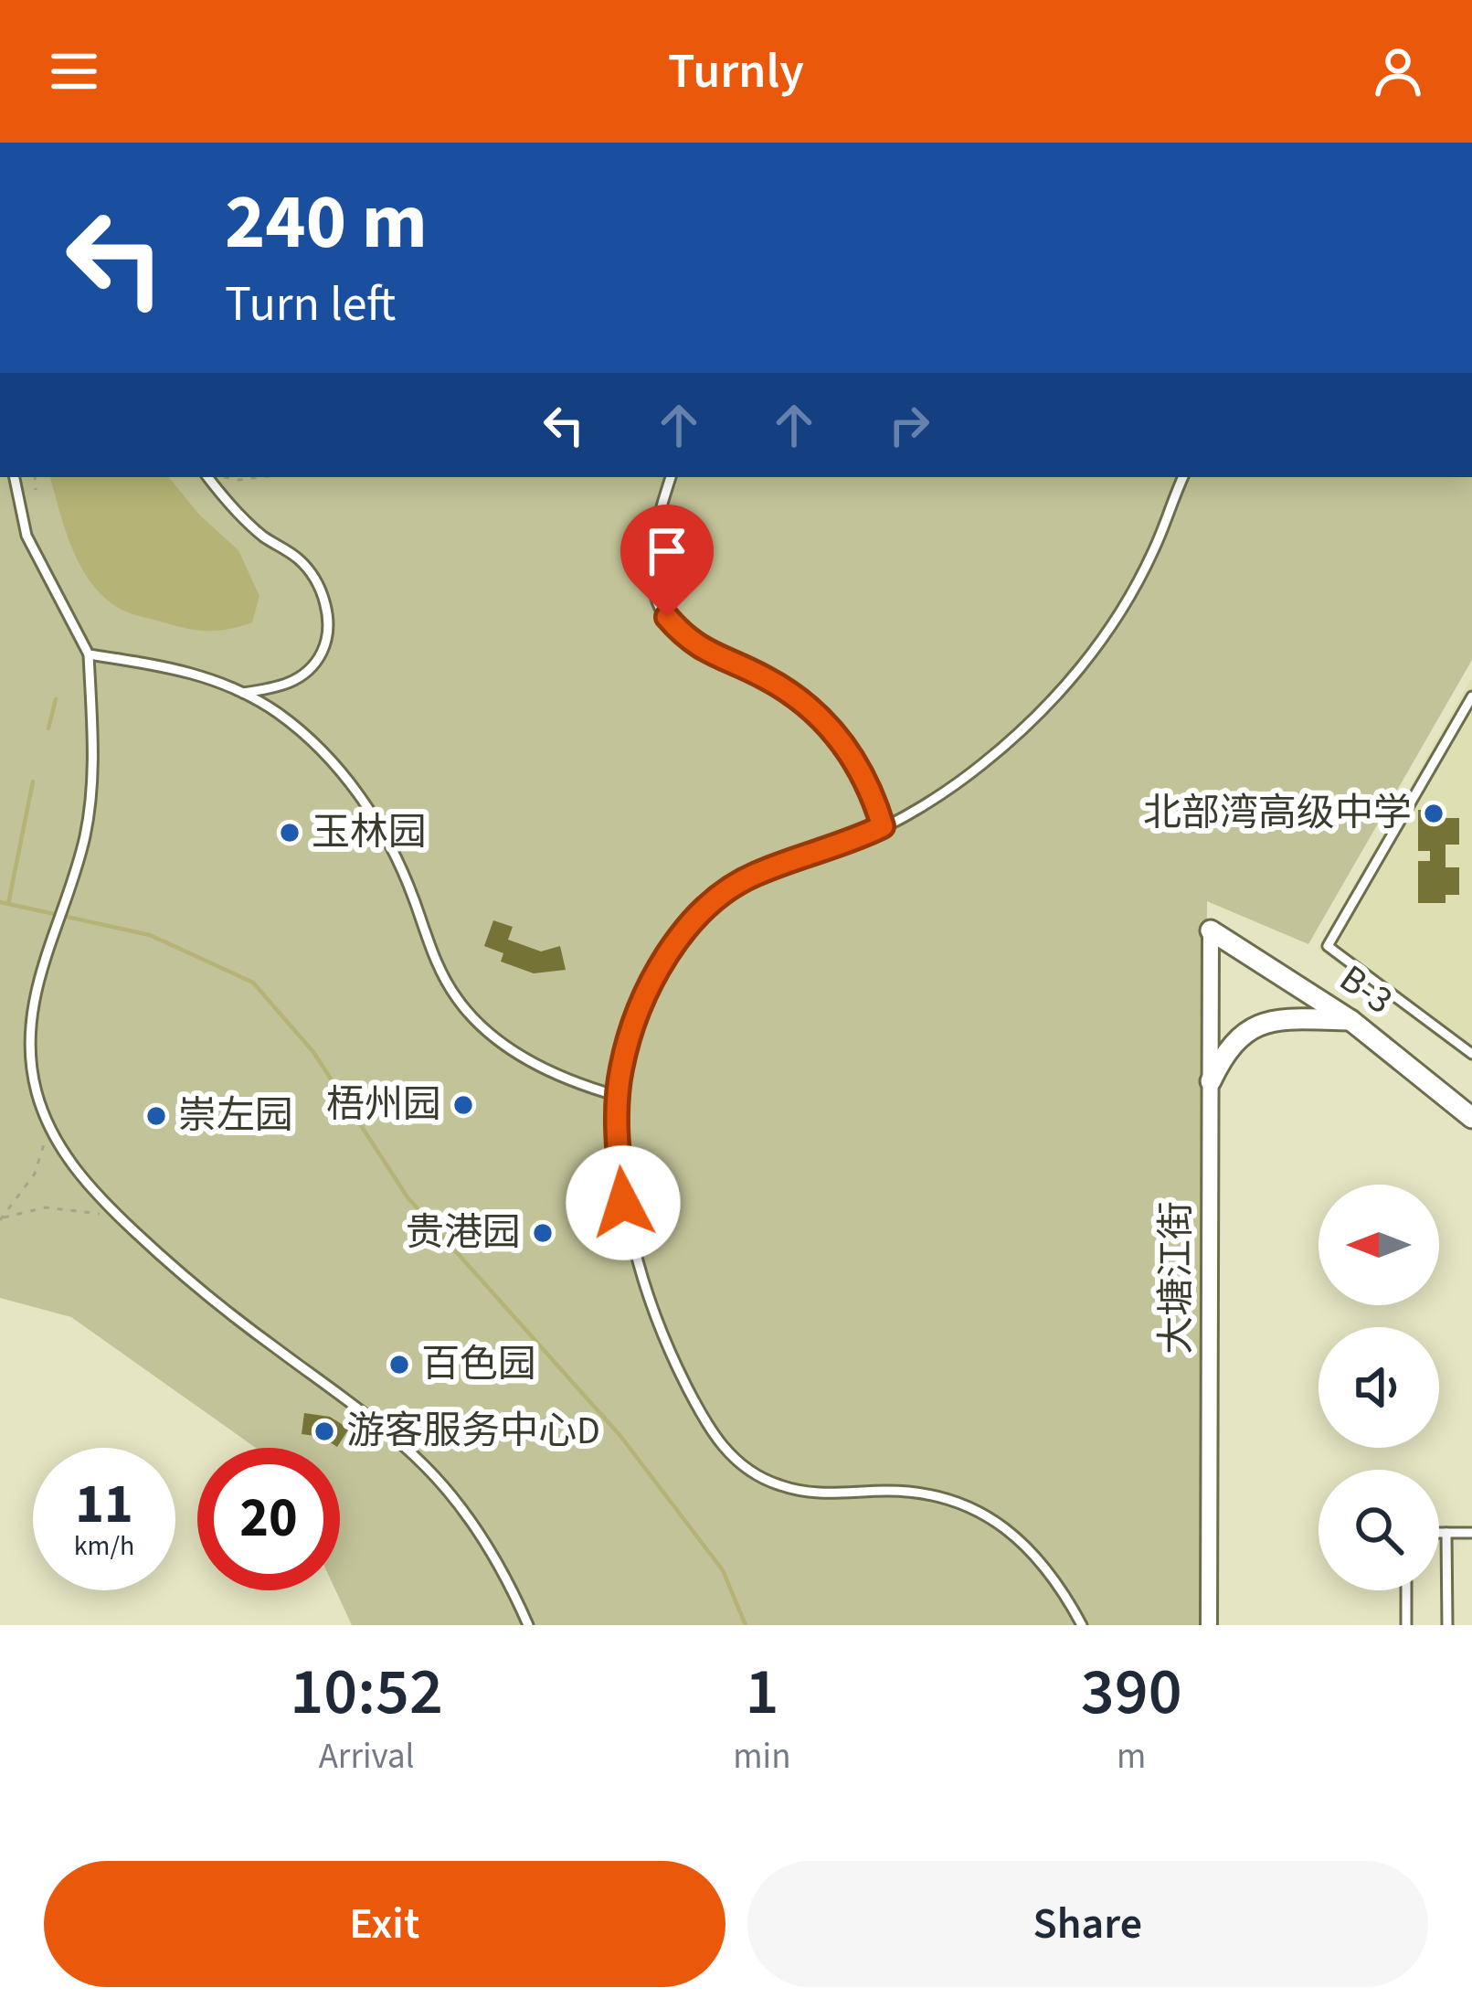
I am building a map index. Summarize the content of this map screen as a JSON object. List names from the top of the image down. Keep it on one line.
{"streets":{"street":["B-3","大塘江街"]},"crossings":[["B-3","大塘江街"]],"places":["北部湾高级中学","玉林园","梧州园","崇左园","贵港园","百色园","游客服务中心D"],"north":"left","page":{"header":"Turnly","turn":["240 m","Turn left"],"speed":"11 km/h","limit":"20","eta":["10:52","Arrival","1","min","390","m"],"buttons":["Exit","Share"]}}
